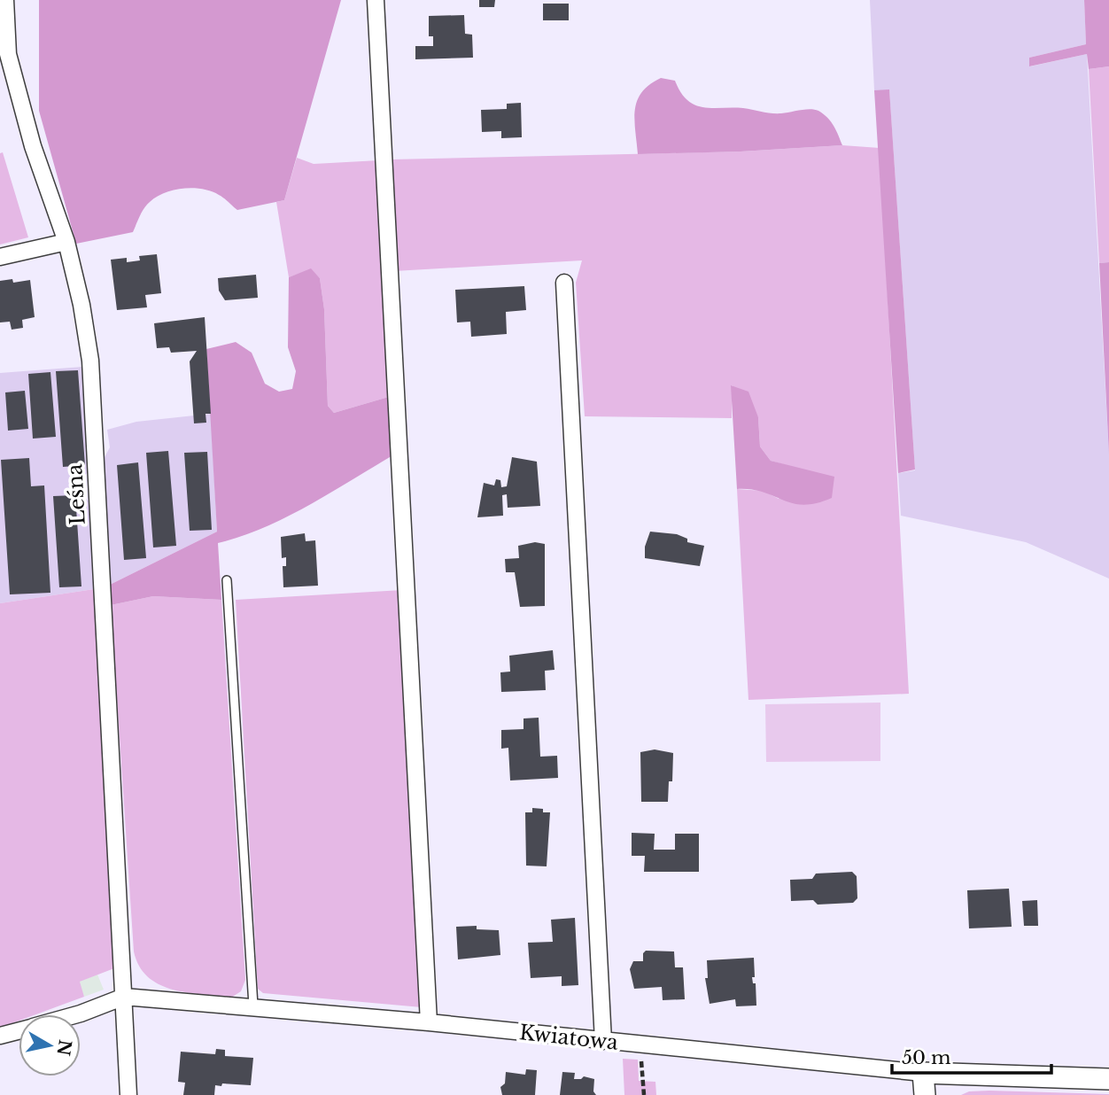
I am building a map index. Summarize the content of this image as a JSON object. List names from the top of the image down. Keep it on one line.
{"streets":{"street":["Leśna","Kwiatowa"]},"crossings":[["Leśna","Kwiatowa"]],"scale_bar":"50 m","north":"right"}
